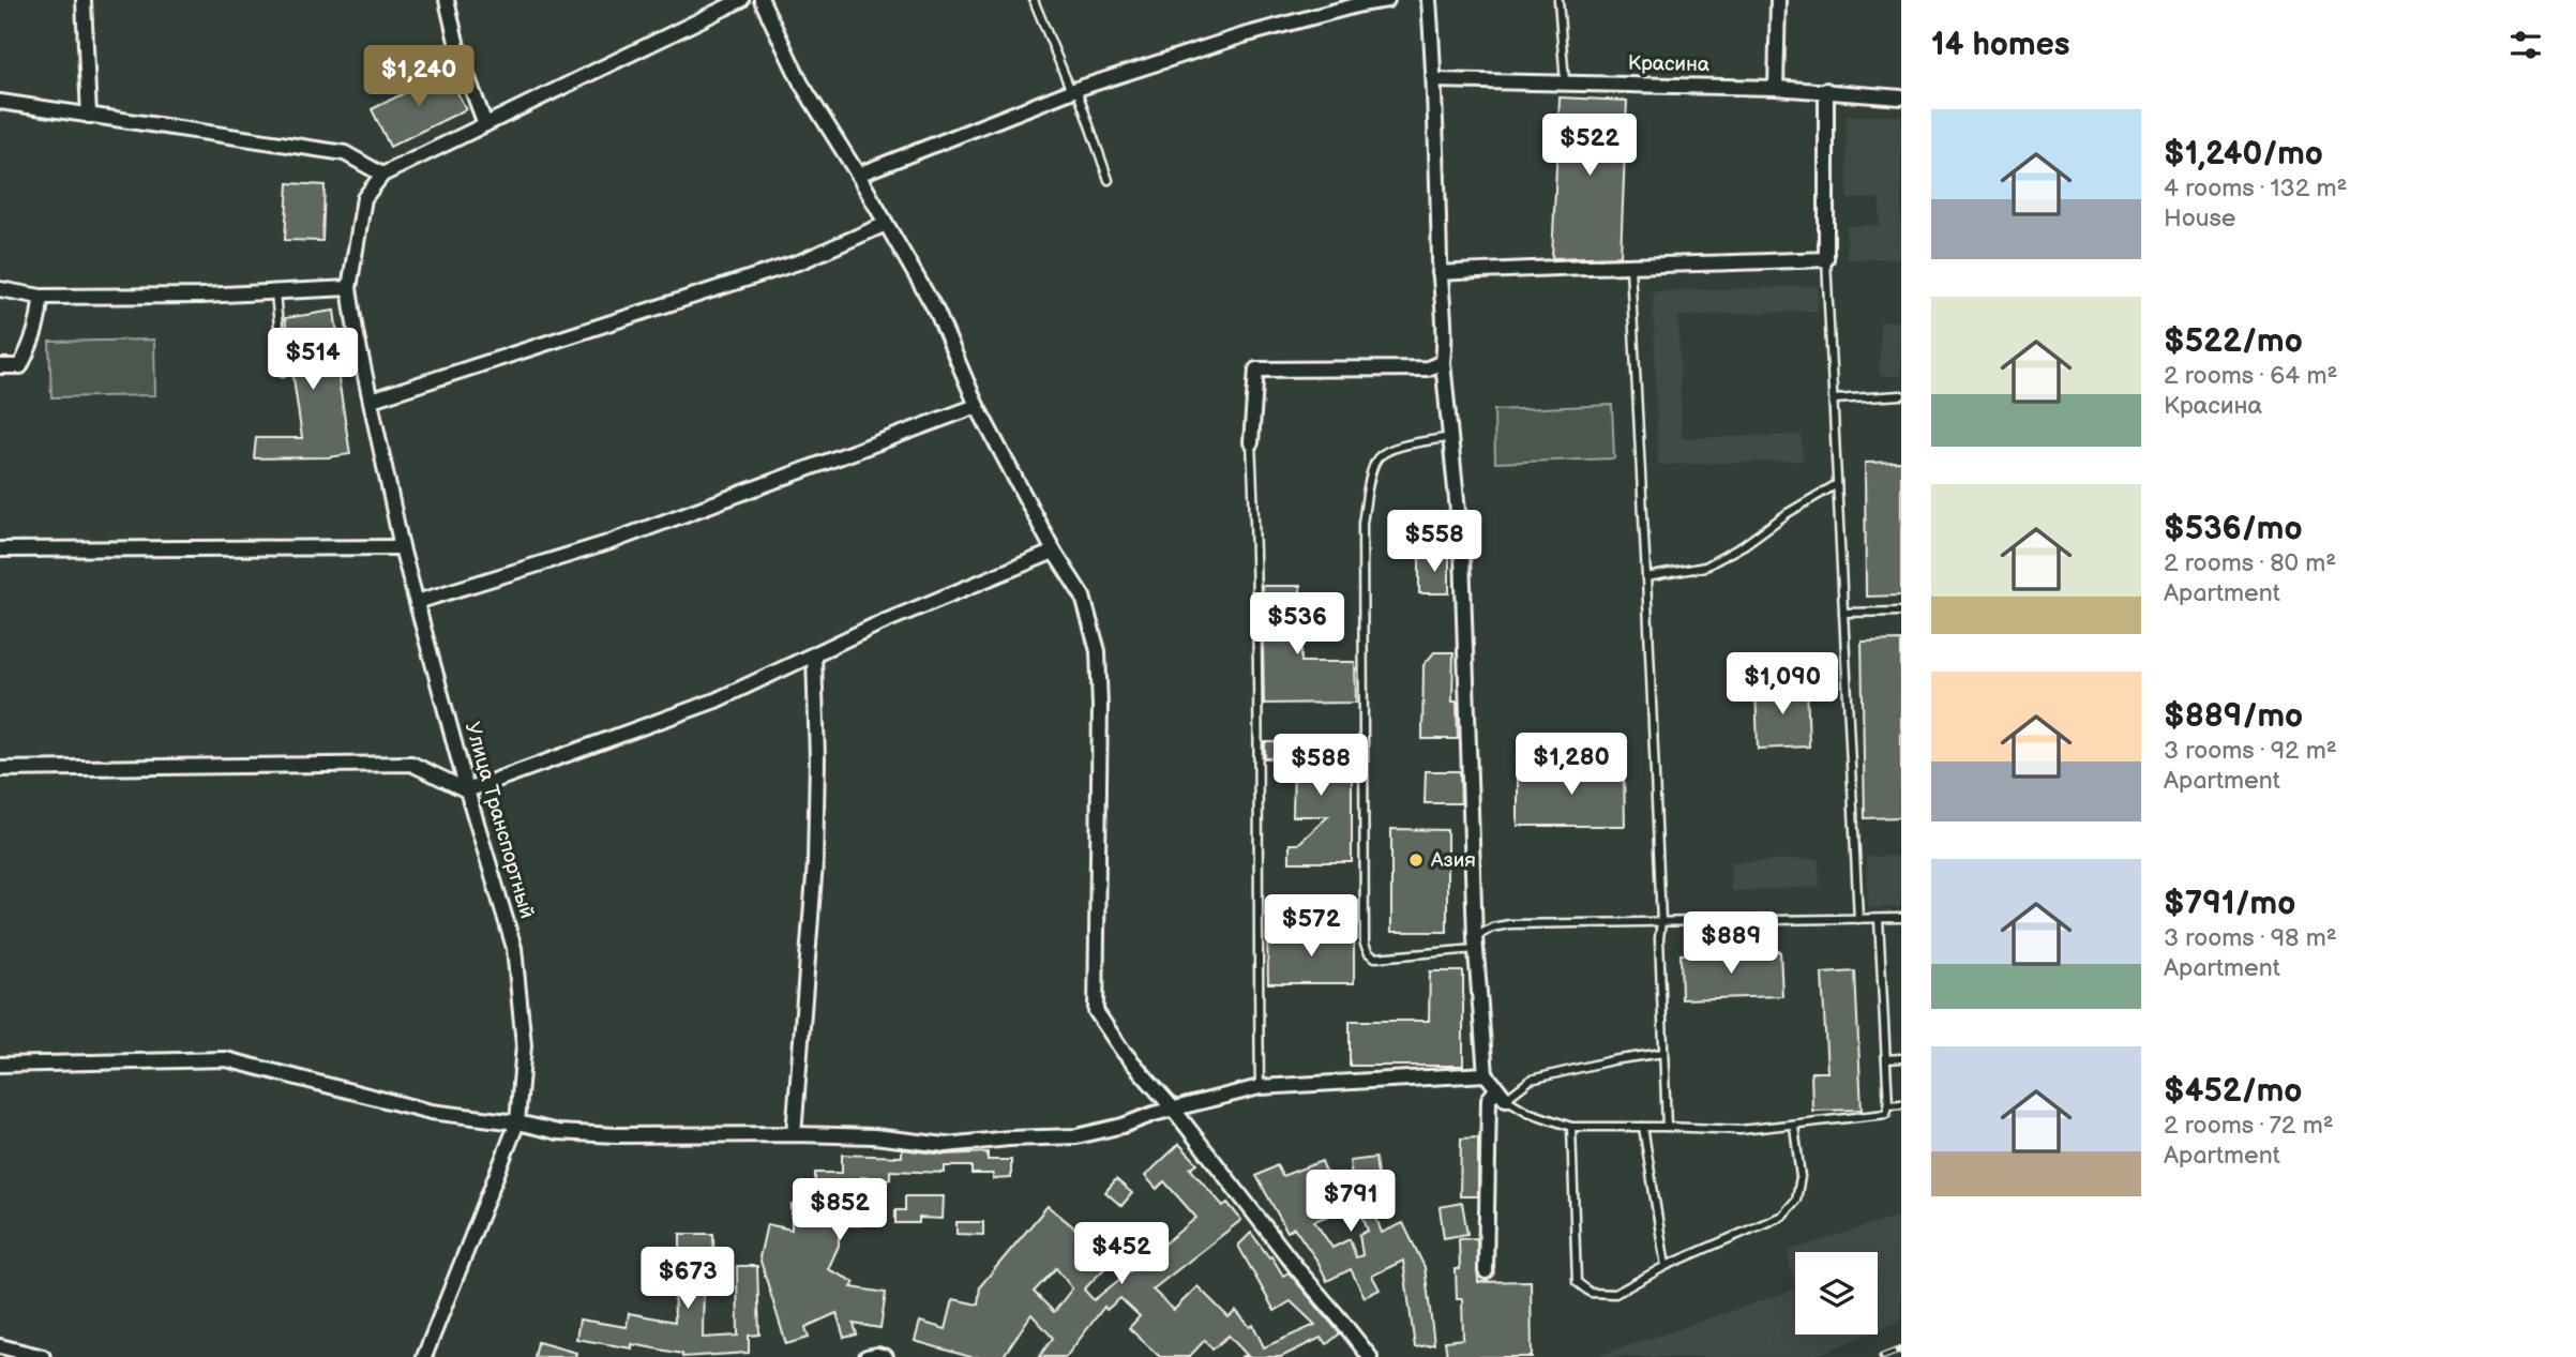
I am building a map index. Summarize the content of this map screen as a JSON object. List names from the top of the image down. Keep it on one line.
{"streets":{"street":["Красина","Улица Транспортный"]},"places":["Азия"],"page":{"heading":"14 homes","price":["$1,240","$522","$514","$558","$536","$1,090","$1,280","$588","$572","$889","$791","$852","$452","$673"],"list":[{"name":"$1,240/mo","note":"4 rooms · 132 m² · House"},{"name":"$522/mo","note":"2 rooms · 64 m² · Красина"},{"name":"$536/mo","note":"2 rooms · 80 m² · Apartment"},{"name":"$889/mo","note":"3 rooms · 92 m² · Apartment"},{"name":"$791/mo","note":"3 rooms · 98 m² · Apartment"},{"name":"$452/mo","note":"2 rooms · 72 m² · Apartment"}]}}
